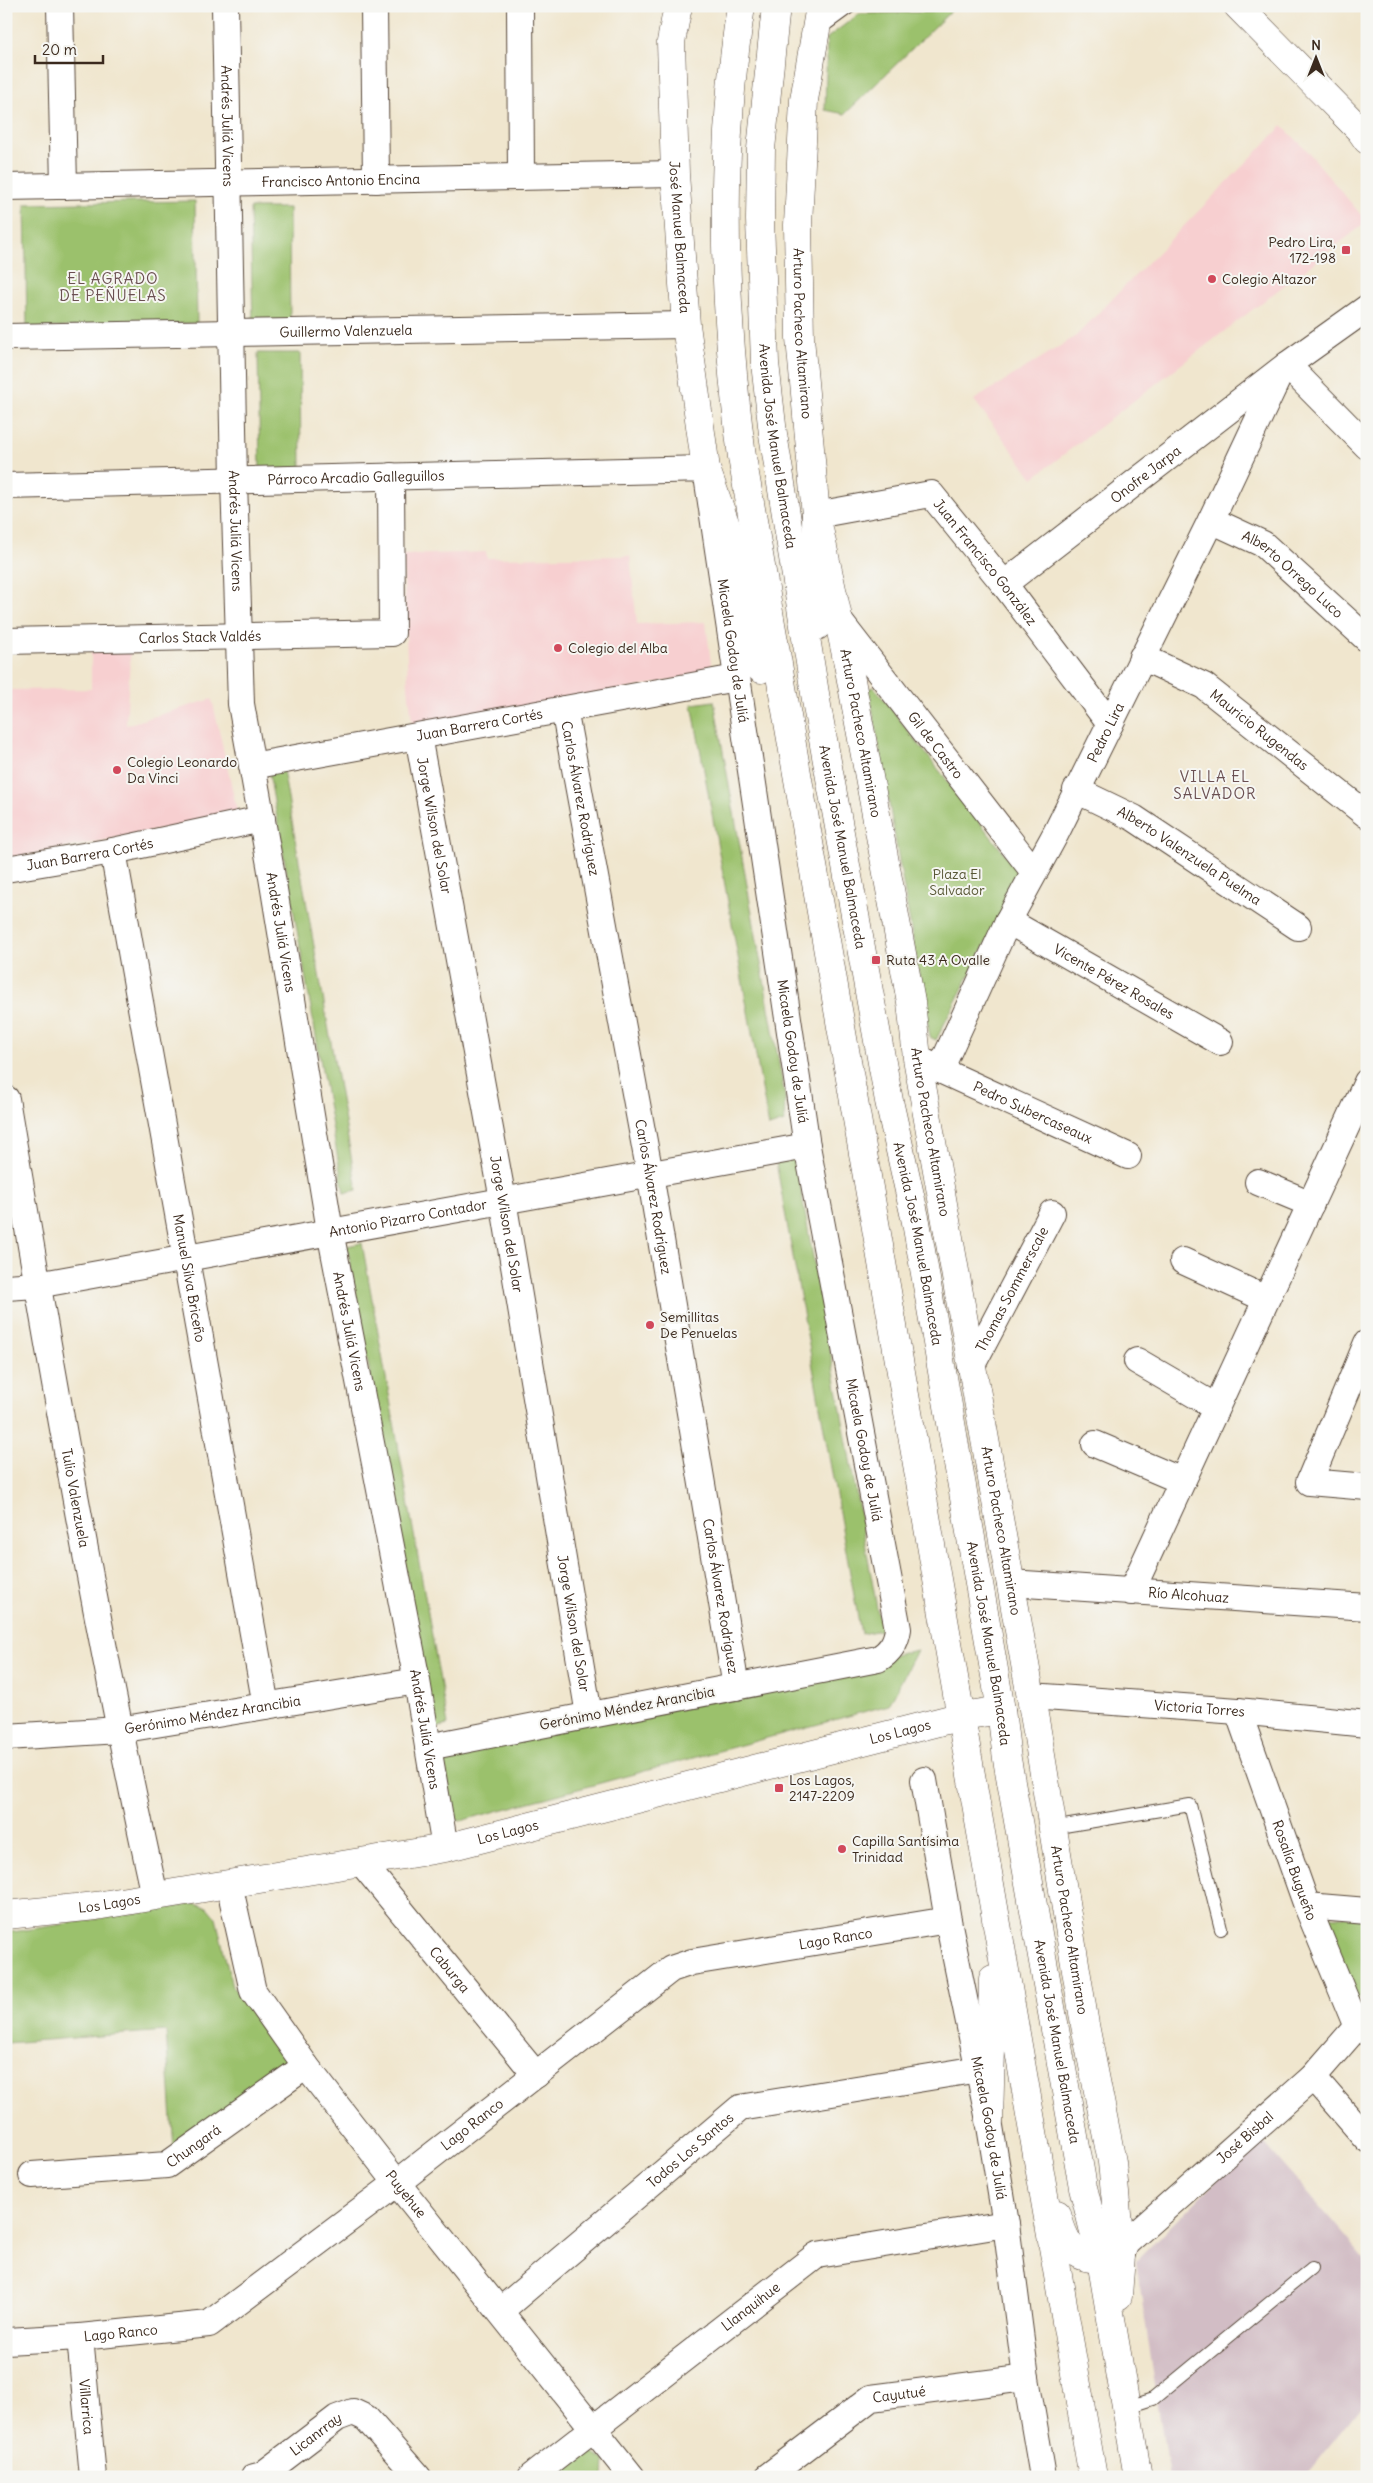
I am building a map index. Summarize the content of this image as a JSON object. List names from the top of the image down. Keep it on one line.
{"streets":{"main road":["José Manuel Balmaceda","Arturo Pacheco Altamirano","Avenida José Manuel Balmaceda","Los Lagos"],"street":["Andrés Juliá Vicens","Francisco Antonio Encina","Guillermo Valenzuela","Onofre Jarpa","Párroco Arcadio Galleguillos","Juan Francisco González","Alberto Orrego Luco","Carlos Stack Valdés","Micaela Godoy de Juliá","Juan Barrera Cortés","Mauricio Rugendas","Pedro Lira","Gil de Castro","Carlos Álvarez Rodríguez","Jorge Wilson del Solar","Alberto Valenzuela Puelma","Vicente Pérez Rosales","Pedro Subercaseaux","Antonio Pizarro Contador","Manuel Silva Briceño","Thomas Sommerscale","Tulio Valenzuela","Río Alcohuaz","Gerónimo Méndez Arancibia","Victoria Torres","Rosalía Bugueño","Lago Ranco","Caburga","José Bisbal","Chungará","Todos Los Santos","Puyehue","Llanquihue","Cayutué","Villarrica","Licanrray"]},"crossings":[["Andrés Juliá Vicens","Francisco Antonio Encina"],["Andrés Juliá Vicens","Guillermo Valenzuela"],["Andrés Juliá Vicens","Párroco Arcadio Galleguillos"],["Andrés Juliá Vicens","Carlos Stack Valdés"],["Andrés Juliá Vicens","Juan Barrera Cortés"],["Andrés Juliá Vicens","Antonio Pizarro Contador"],["Andrés Juliá Vicens","Gerónimo Méndez Arancibia"],["Andrés Juliá Vicens","Los Lagos"],["Francisco Antonio Encina","José Manuel Balmaceda"],["José Manuel Balmaceda","Guillermo Valenzuela"],["José Manuel Balmaceda","Párroco Arcadio Galleguillos"],["José Manuel Balmaceda","Micaela Godoy de Juliá"],["Arturo Pacheco Altamirano","Avenida José Manuel Balmaceda"],["Arturo Pacheco Altamirano","Juan Francisco González"],["Arturo Pacheco Altamirano","Pedro Lira"],["Arturo Pacheco Altamirano","Gil de Castro"],["Arturo Pacheco Altamirano","Pedro Subercaseaux"],["Arturo Pacheco Altamirano","Thomas Sommerscale"],["Arturo Pacheco Altamirano","Río Alcohuaz"],["Arturo Pacheco Altamirano","Victoria Torres"],["Arturo Pacheco Altamirano","José Bisbal"],["Avenida José Manuel Balmaceda","Los Lagos"],["Avenida José Manuel Balmaceda","José Bisbal"],["Onofre Jarpa","Juan Francisco González"],["Onofre Jarpa","Pedro Lira"],["Párroco Arcadio Galleguillos","Carlos Stack Valdés"],["Párroco Arcadio Galleguillos","Micaela Godoy de Juliá"],["Juan Francisco González","Pedro Lira"],["Alberto Orrego Luco","Pedro Lira"],["Micaela Godoy de Juliá","Juan Barrera Cortés"],["Micaela Godoy de Juliá","Antonio Pizarro Contador"],["Micaela Godoy de Juliá","Gerónimo Méndez Arancibia"],["Micaela Godoy de Juliá","Lago Ranco"],["Micaela Godoy de Juliá","Todos Los Santos"],["Micaela Godoy de Juliá","Llanquihue"],["Micaela Godoy de Juliá","Cayutué"],["Juan Barrera Cortés","Carlos Álvarez Rodríguez"],["Juan Barrera Cortés","Jorge Wilson del Solar"],["Juan Barrera Cortés","Manuel Silva Briceño"],["Mauricio Rugendas","Pedro Lira"],["Pedro Lira","Gil de Castro"],["Pedro Lira","Alberto Valenzuela Puelma"],["Pedro Lira","Vicente Pérez Rosales"],["Pedro Lira","Pedro Subercaseaux"],["Carlos Álvarez Rodríguez","Antonio Pizarro Contador"],["Carlos Álvarez Rodríguez","Gerónimo Méndez Arancibia"],["Jorge Wilson del Solar","Antonio Pizarro Contador"],["Jorge Wilson del Solar","Gerónimo Méndez Arancibia"],["Antonio Pizarro Contador","Manuel Silva Briceño"],["Antonio Pizarro Contador","Tulio Valenzuela"],["Manuel Silva Briceño","Gerónimo Méndez Arancibia"],["Tulio Valenzuela","Gerónimo Méndez Arancibia"],["Tulio Valenzuela","Los Lagos"],["Victoria Torres","Rosalía Bugueño"],["Los Lagos","Caburga"],["Los Lagos","Puyehue"],["Rosalía Bugueño","José Bisbal"],["Lago Ranco","Caburga"],["Lago Ranco","Puyehue"],["Lago Ranco","Villarrica"],["Chungará","Puyehue"],["Todos Los Santos","Puyehue"],["Puyehue","Llanquihue"]],"districts":["EL AGRADO DE PEÑUELAS","VILLA EL SALVADOR"],"parks":["Plaza El Salvador"],"places":{"transit":["Pedro Lira, 172-198","Ruta 43 A Ovalle","Los Lagos, 2147-2209"],"other":["Colegio Altazor","Colegio del Alba","Colegio Leonardo Da Vinci","Semillitas De Penuelas","Capilla Santísima Trinidad"]},"scale_bar":"20 m","north":"top"}
